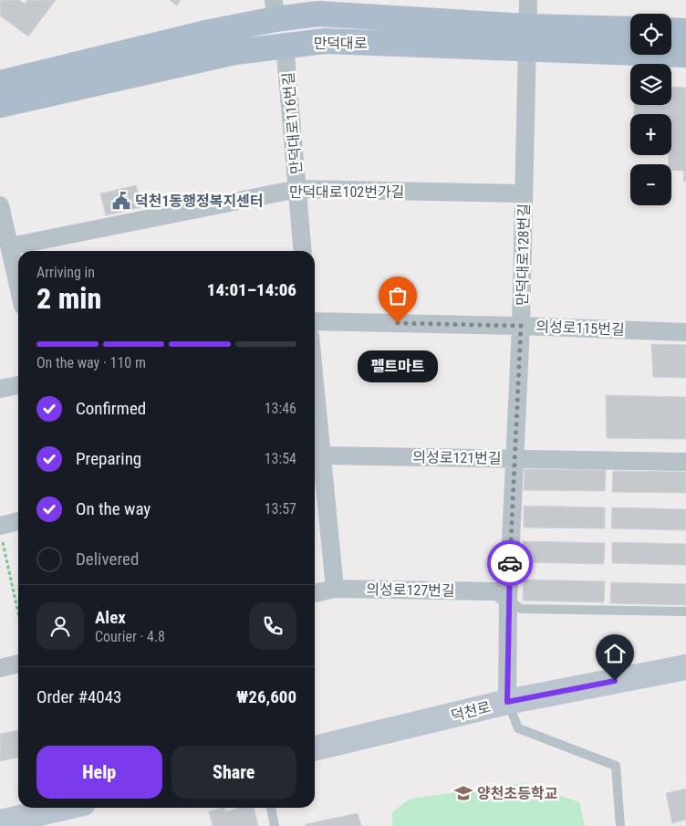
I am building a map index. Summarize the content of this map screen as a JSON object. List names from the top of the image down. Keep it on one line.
{"streets":{"main road":["만덕대로","덕천로"],"street":["만덕대로116번길","만덕대로102번가길","만덕대로128번길","의성로115번길","의성로121번길","의성로127번길"]},"crossings":[["만덕대로","만덕대로116번길"],["만덕대로","만덕대로128번길"],["만덕대로116번길","만덕대로102번가길"],["만덕대로102번가길","만덕대로128번길"],["만덕대로128번길","의성로115번길"],["만덕대로128번길","의성로121번길"],["만덕대로128번길","의성로127번길"],["만덕대로128번길","덕천로"]],"places":{"public building":["덕천1동행정복지센터"],"other":["펠트마트"],"school or university":["양천초등학교"]},"page":{"map_buttons":["+","−"],"heading":["2 min","Arriving in","14:01–14:06"],"panel":["Alex","Courier · 4.8","Order #4043","₩26,600"],"bar":"On the way · 110 m","bubble":"펠트마트","list":[["Confirmed","13:46"],["Preparing","13:54"],["On the way","13:57"],"Delivered"],"buttons":["Help","Share"]}}
